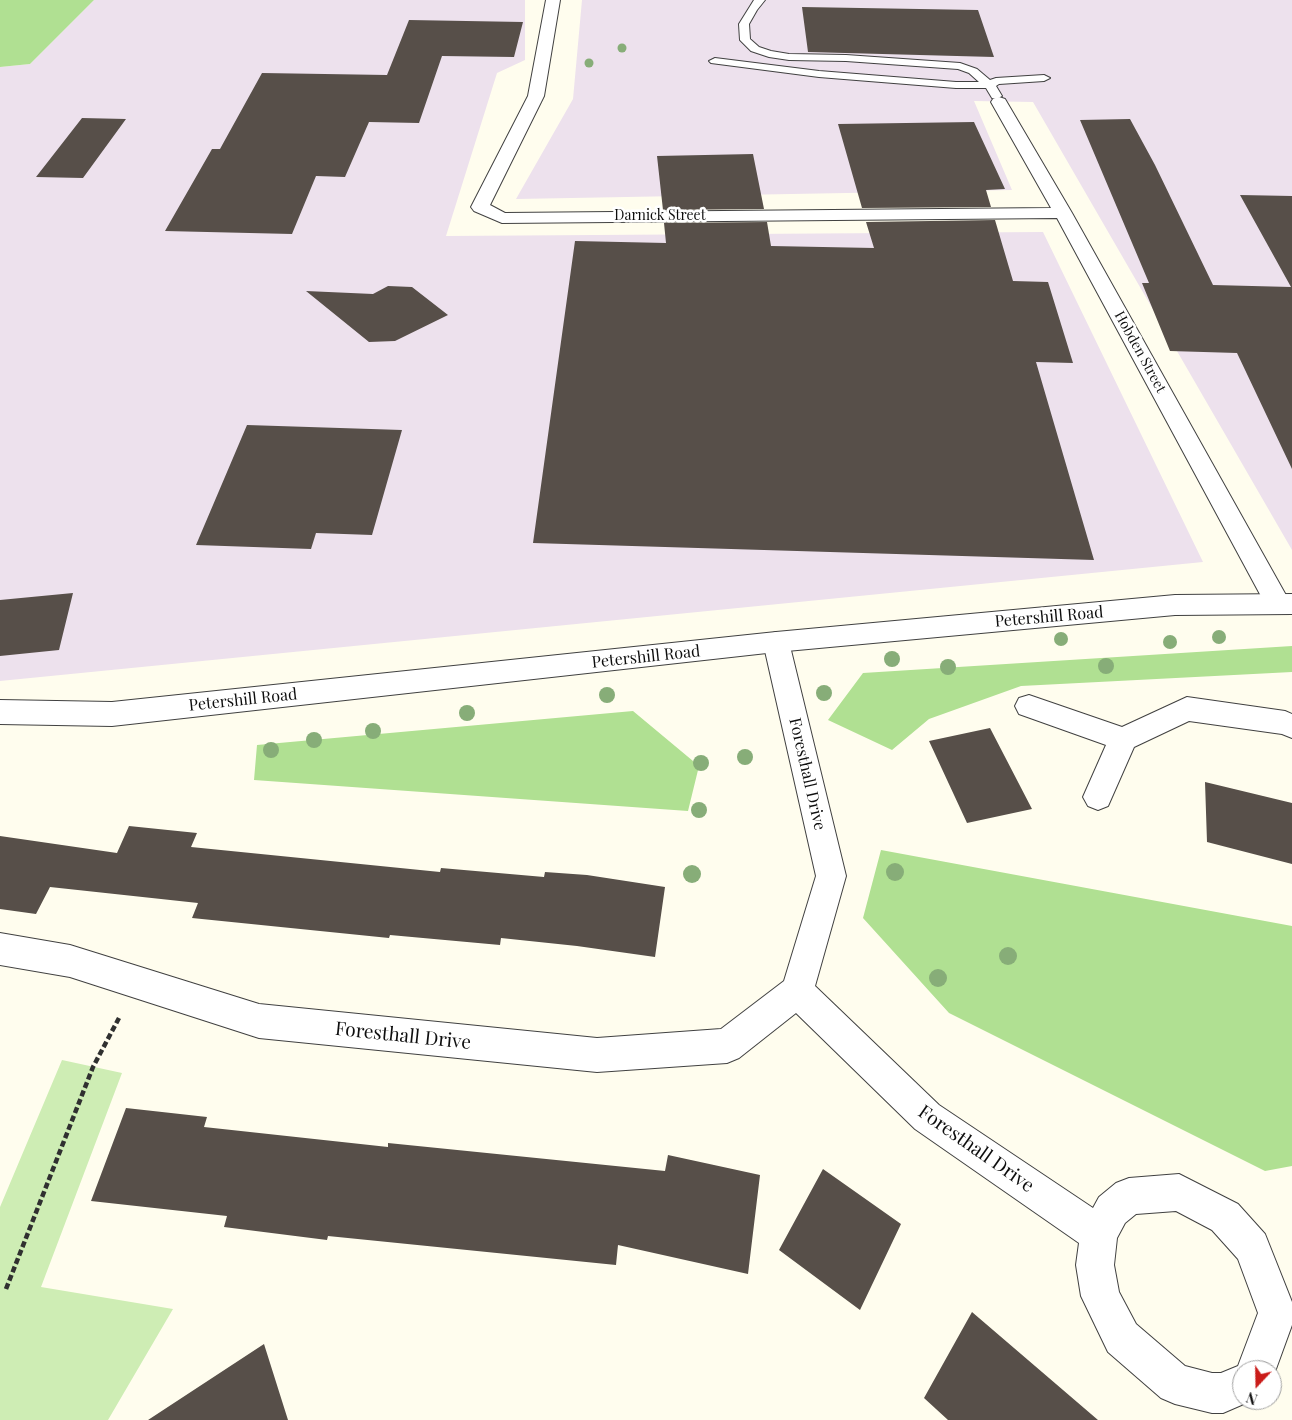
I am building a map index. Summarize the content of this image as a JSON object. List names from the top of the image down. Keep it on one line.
{"streets":{"street":["Darnick Street","Hobden Street","Petershill Road","Foresthall Drive"]},"crossings":[["Darnick Street","Hobden Street"],["Hobden Street","Petershill Road"],["Petershill Road","Foresthall Drive"]],"north":"bottom"}
